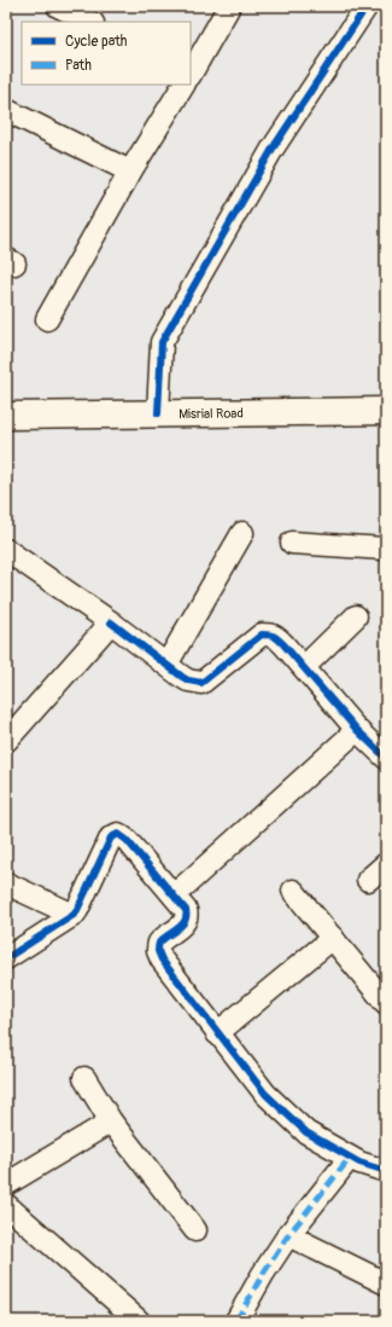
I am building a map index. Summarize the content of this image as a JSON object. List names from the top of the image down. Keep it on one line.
{"streets":{"main road":["Misrial Road"]},"legend":["Cycle path","Path"]}
